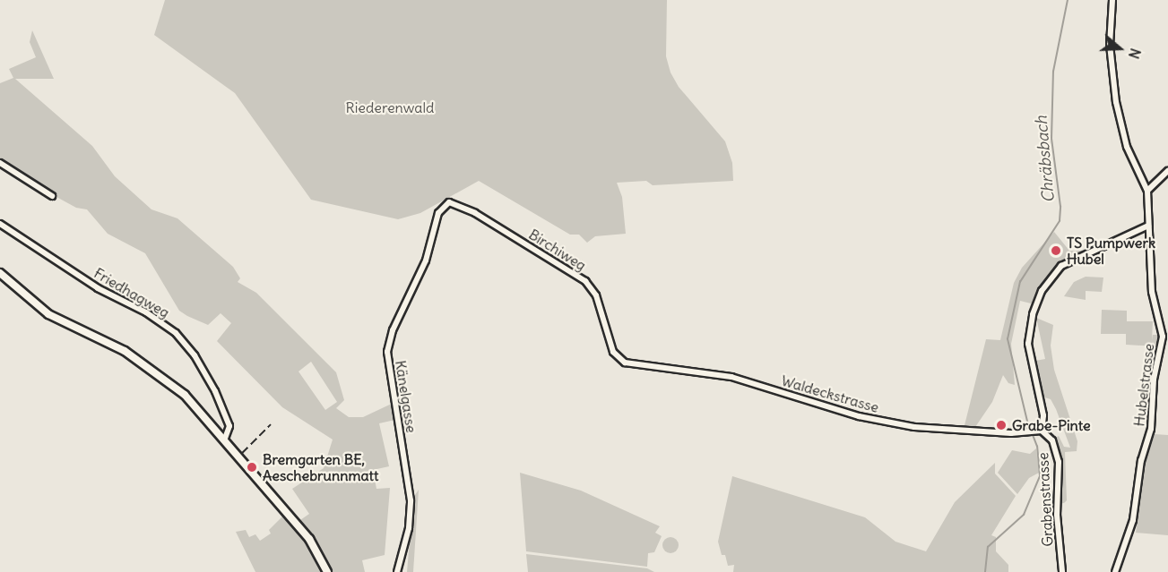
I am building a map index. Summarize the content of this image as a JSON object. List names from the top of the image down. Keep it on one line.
{"streets":{"street":["Birchiweg","Friedhagweg","Hubelstrasse","Waldeckstrasse","Känelgasse","Grabenstrasse"]},"crossings":[["Birchiweg","Waldeckstrasse"],["Birchiweg","Känelgasse"],["Waldeckstrasse","Grabenstrasse"]],"water":["Chräbsbach"],"parks":["Riederenwald"],"places":["TS Pumpwerk Hubel","Grabe-Pinte","Bremgarten BE, Aeschebrunnmatt"],"north":"right"}
